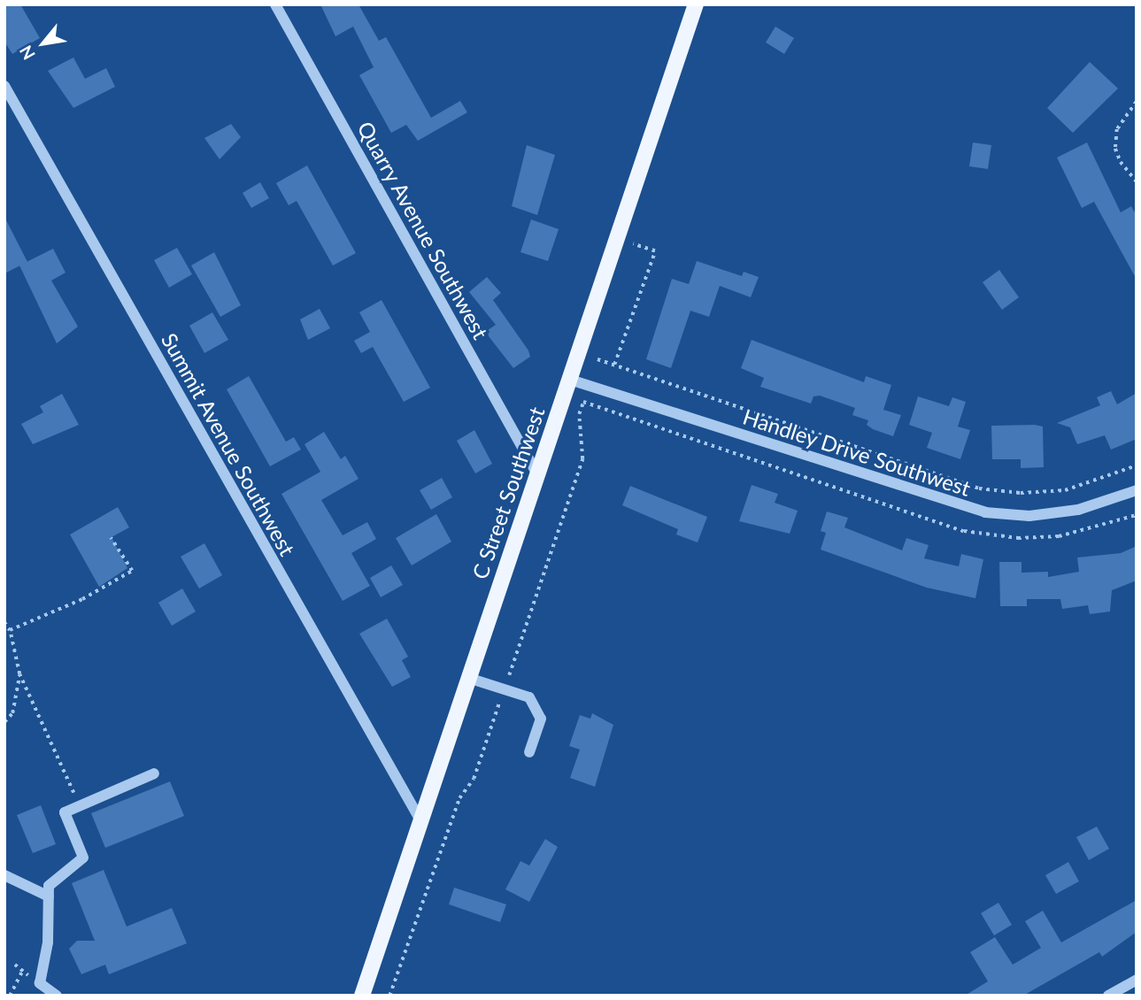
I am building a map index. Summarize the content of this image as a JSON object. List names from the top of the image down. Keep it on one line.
{"streets":{"main road":["C Street Southwest"],"street":["Quarry Avenue Southwest","Summit Avenue Southwest","Handley Drive Southwest"]},"crossings":[["Quarry Avenue Southwest","C Street Southwest"],["Summit Avenue Southwest","C Street Southwest"],["Handley Drive Southwest","C Street Southwest"]],"north":"bottom left"}
